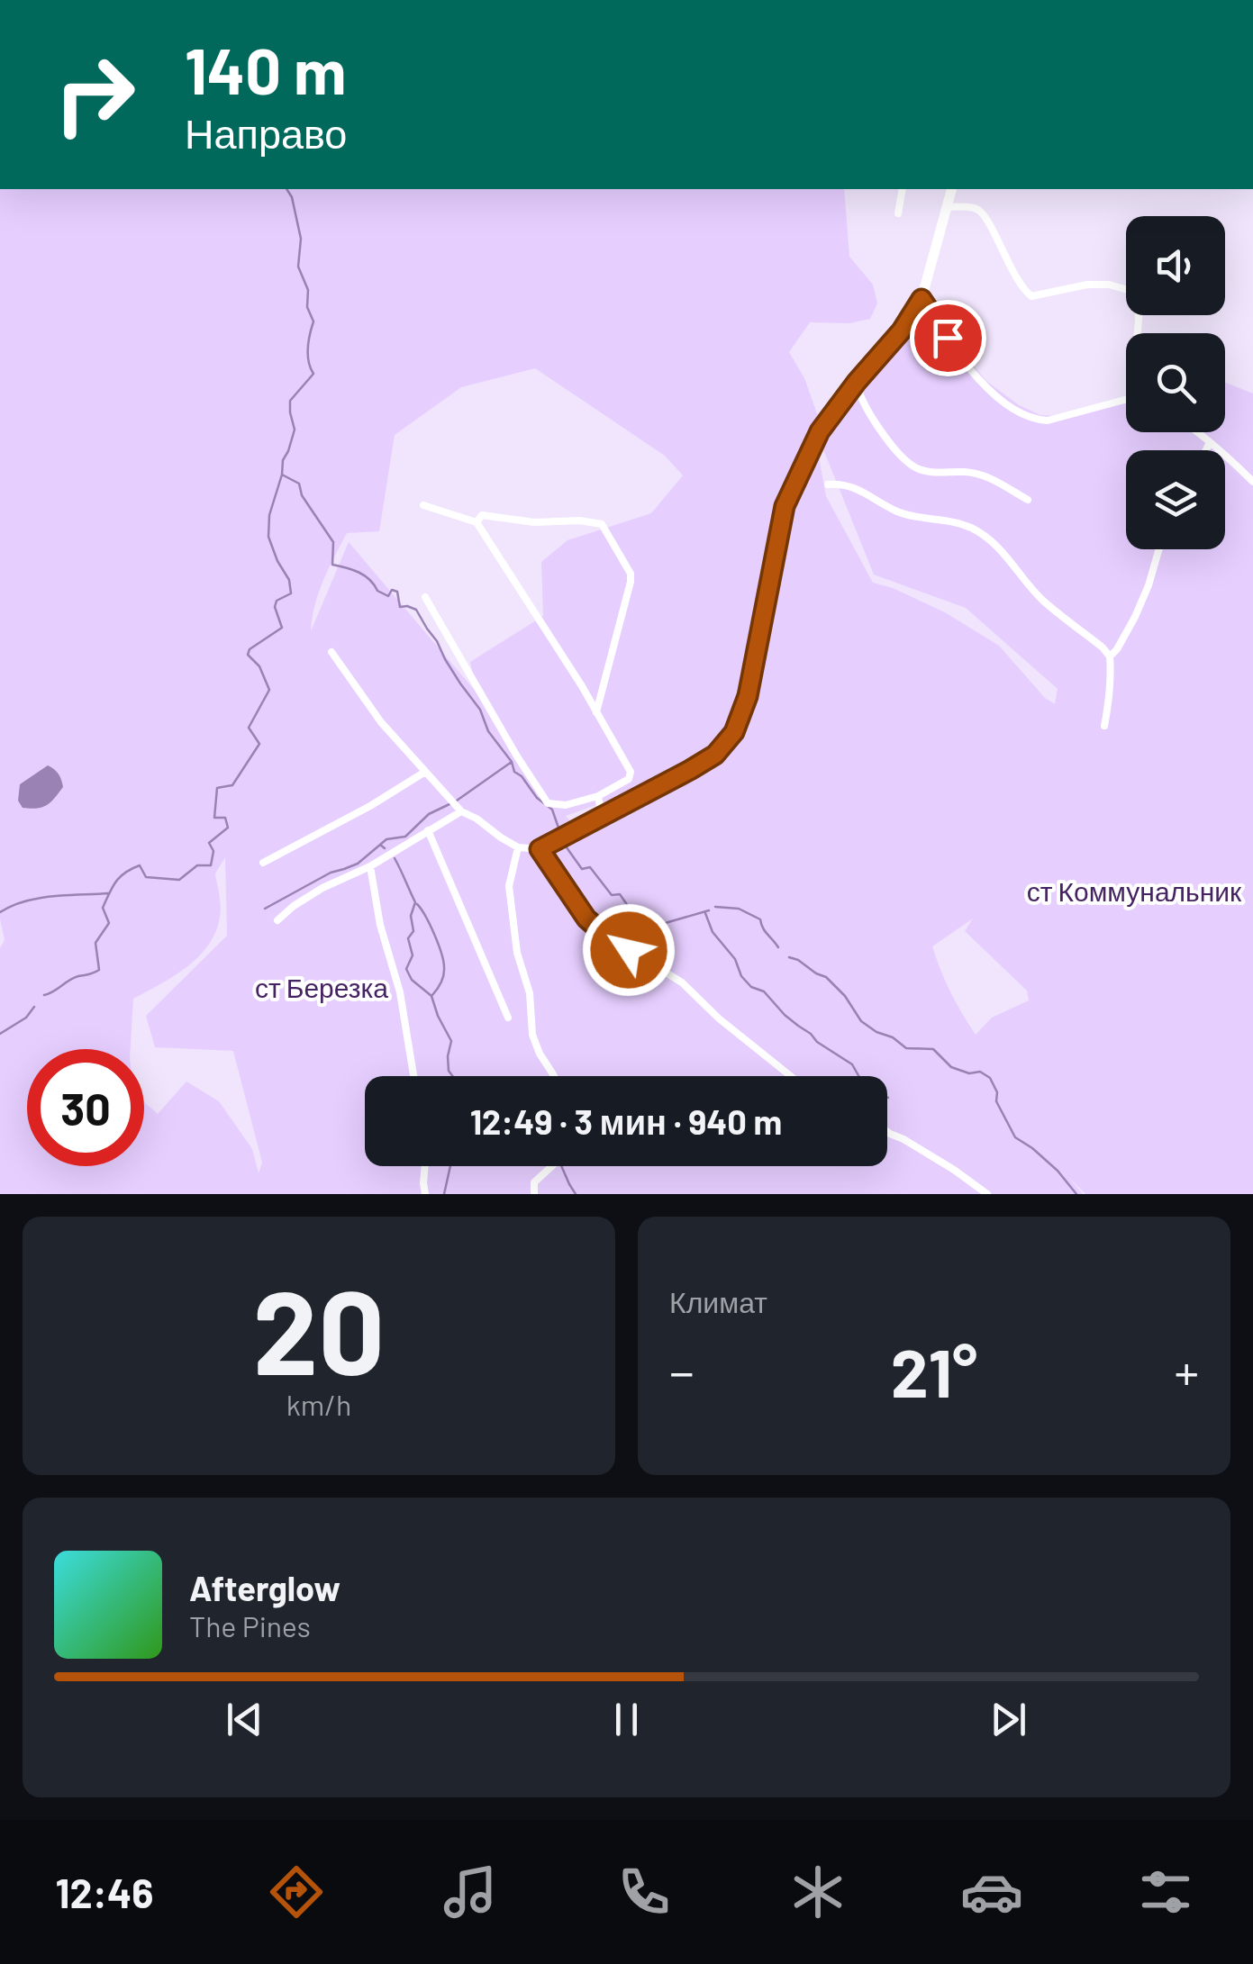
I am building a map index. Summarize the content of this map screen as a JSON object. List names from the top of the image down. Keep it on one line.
{"parks":["ст Коммунальник","ст Березка"],"page":{"turn":["140 m","Направо"],"limit":"30","trip":"12:49 · 3 мин · 940 m","tile":[["20","km/h"],"Климат"],"heat":["−","21°","+"],"song":["Afterglow","The Pines"],"tabs":"12:46"}}
